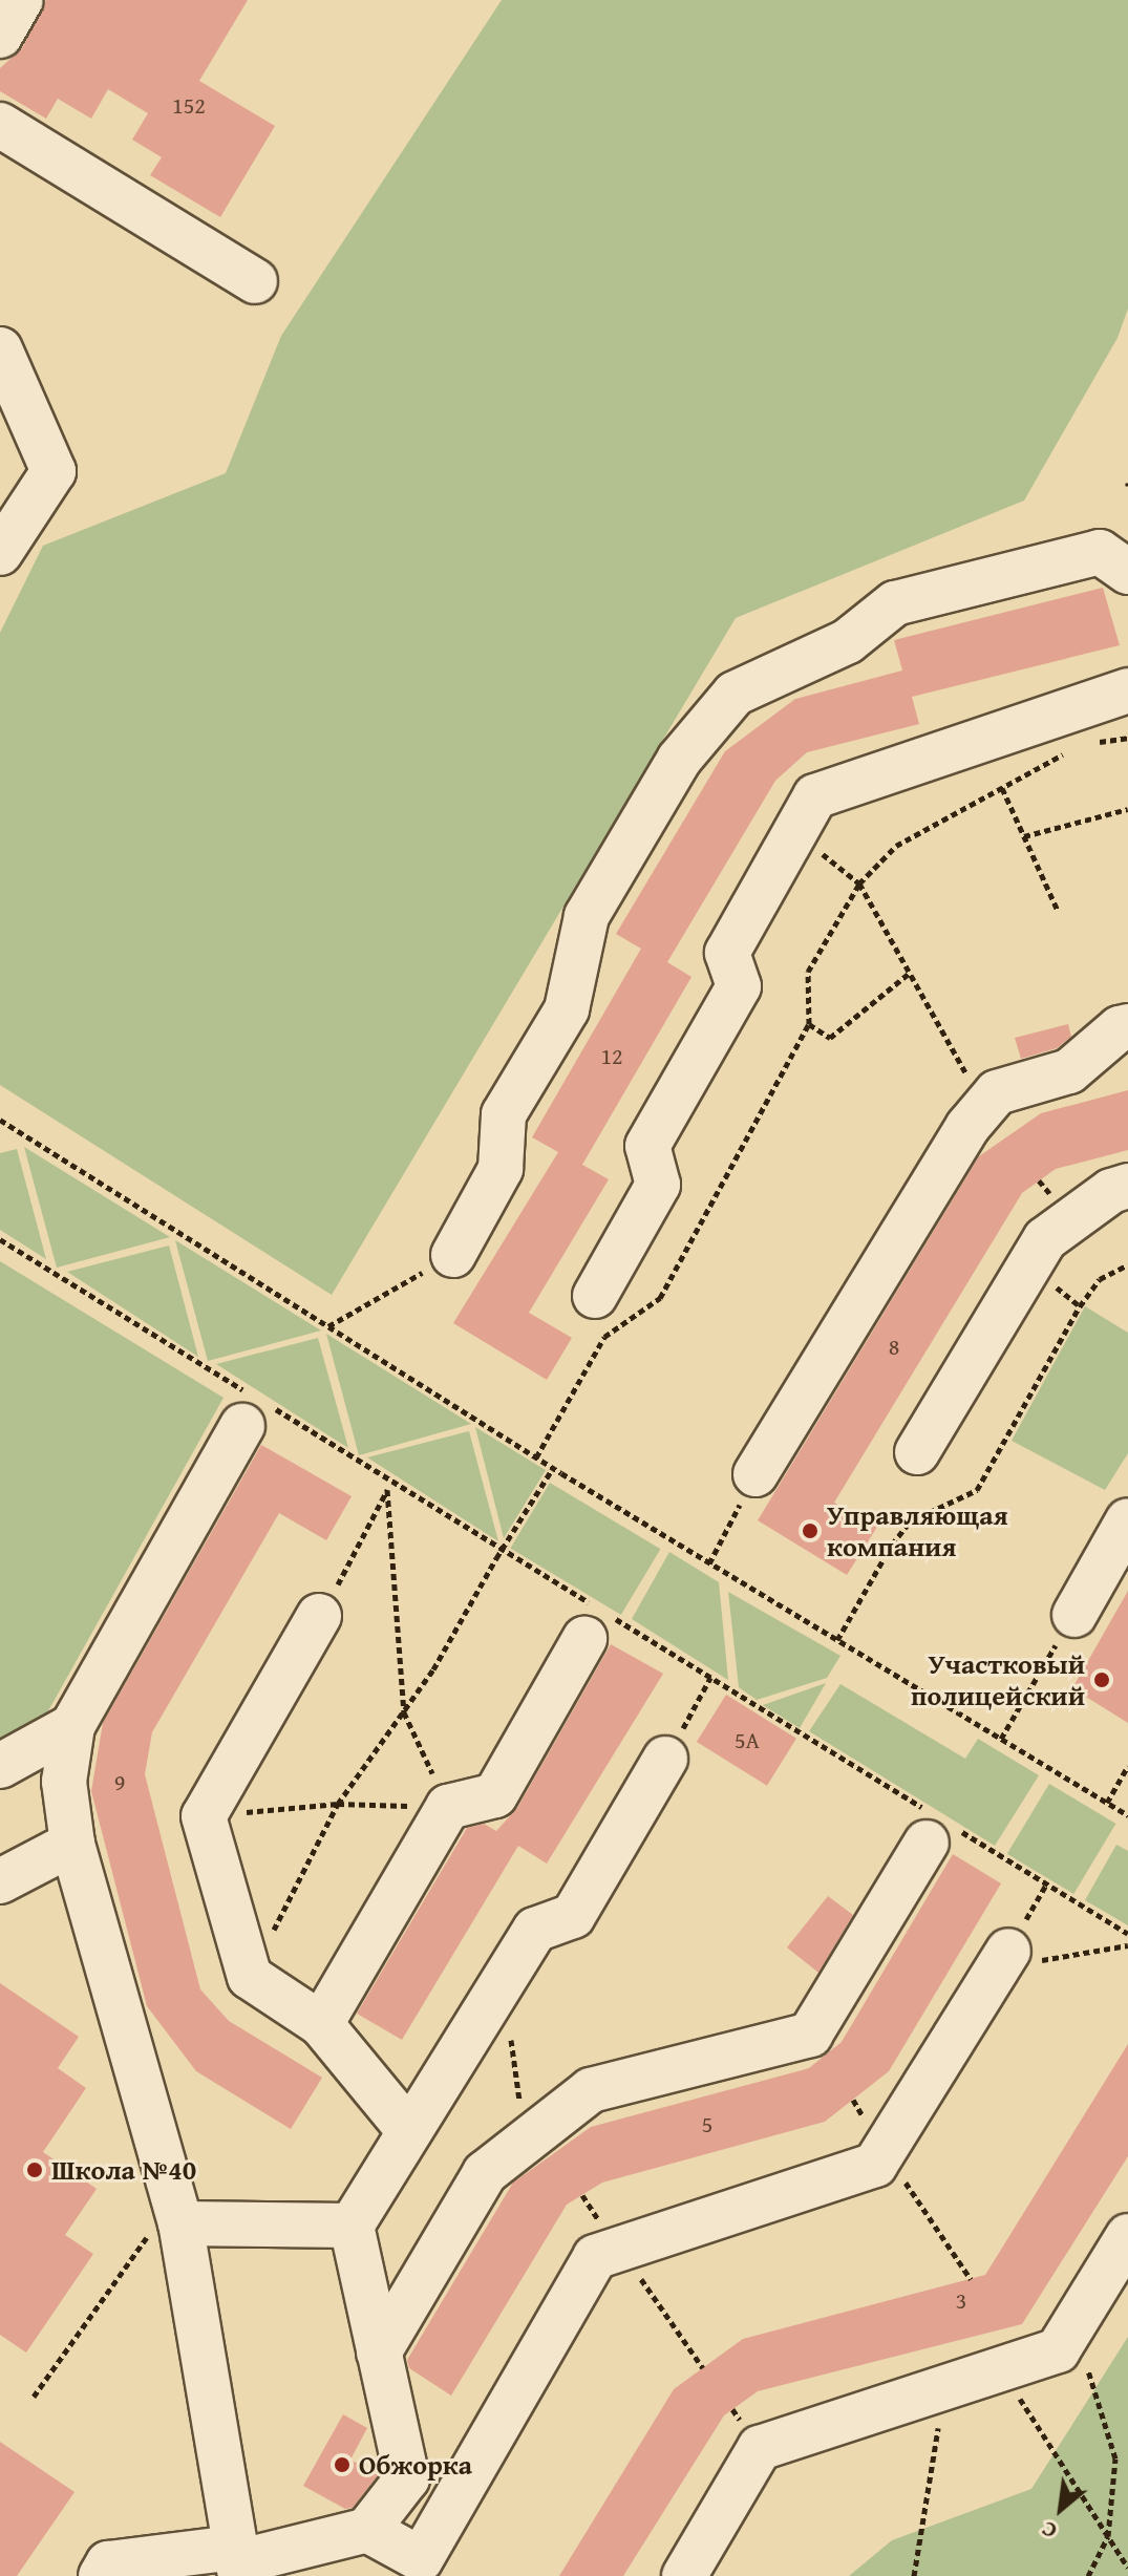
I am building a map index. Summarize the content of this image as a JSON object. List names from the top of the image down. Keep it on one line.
{"places":["Управляющая компания","Участковый полицейский","Школа №40","Обжорка"],"house_numbers":["152","12","8","5А","9","5","3"],"north":"bottom left"}
